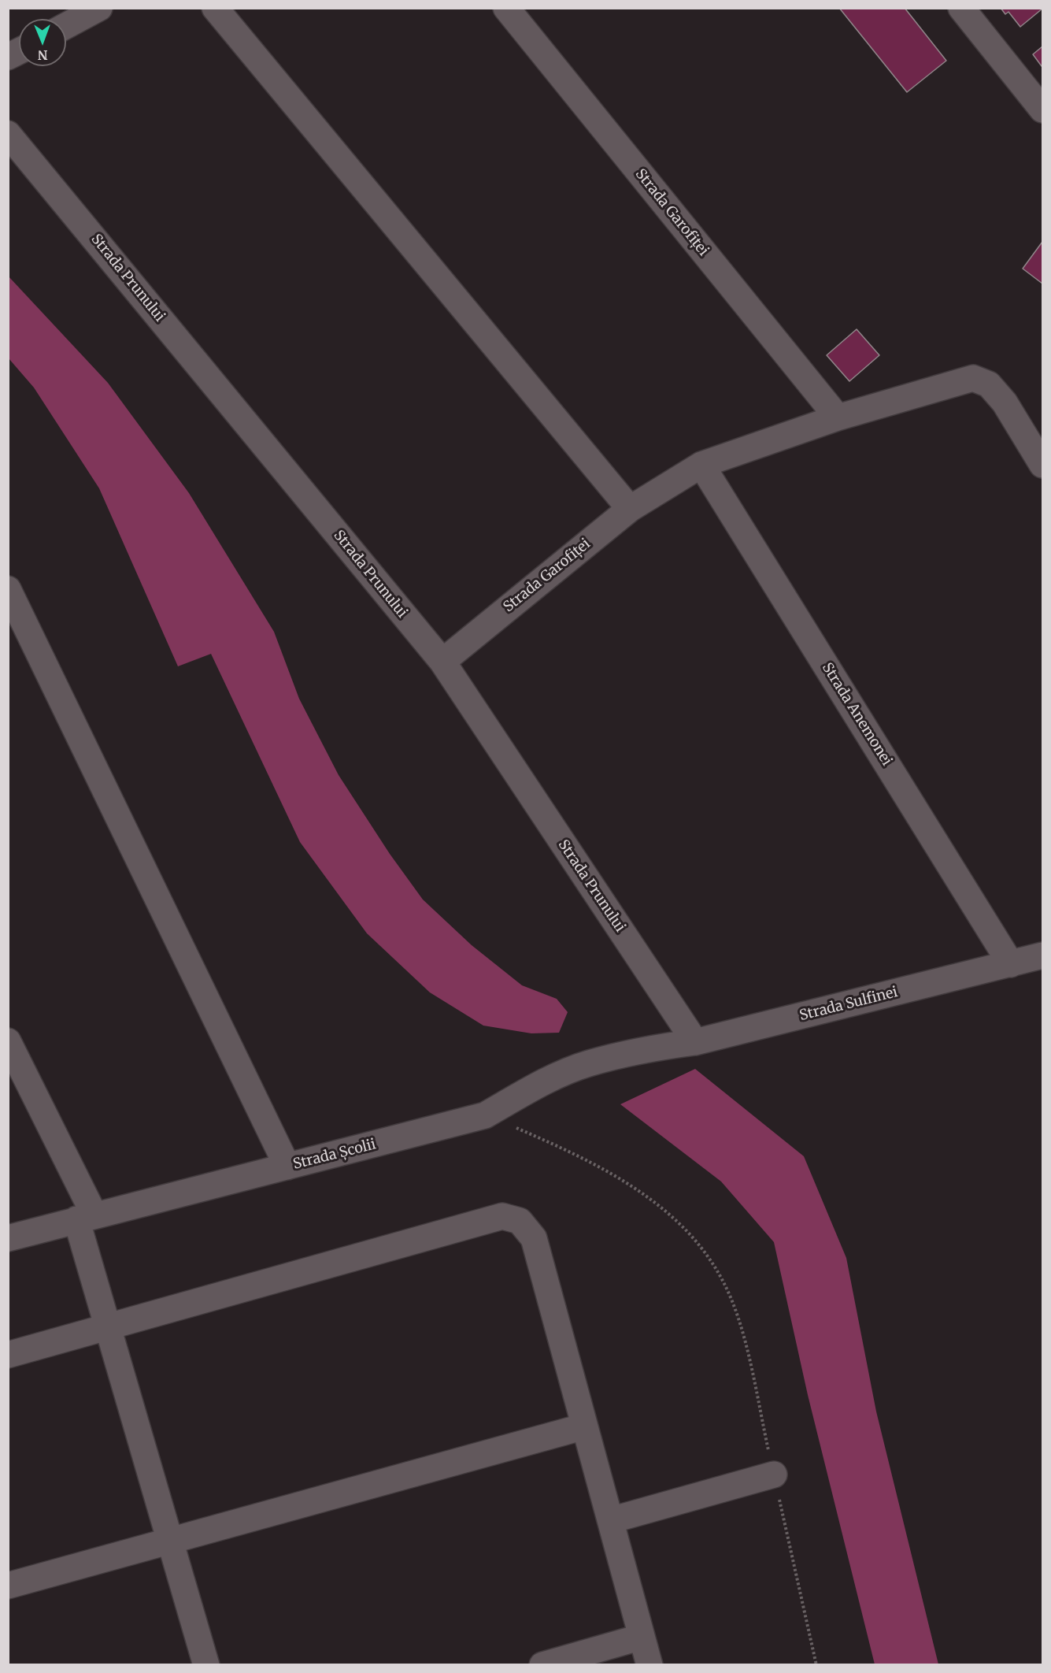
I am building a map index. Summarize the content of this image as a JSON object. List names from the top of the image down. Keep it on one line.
{"streets":{"street":["Strada Garofiței","Strada Prunului","Strada Anemonei","Strada Sulfinei","Strada Școlii"]},"crossings":[["Strada Garofiței","Strada Prunului"],["Strada Garofiței","Strada Anemonei"],["Strada Prunului","Strada Sulfinei"],["Strada Anemonei","Strada Sulfinei"],["Strada Sulfinei","Strada Școlii"]],"north":"bottom"}
